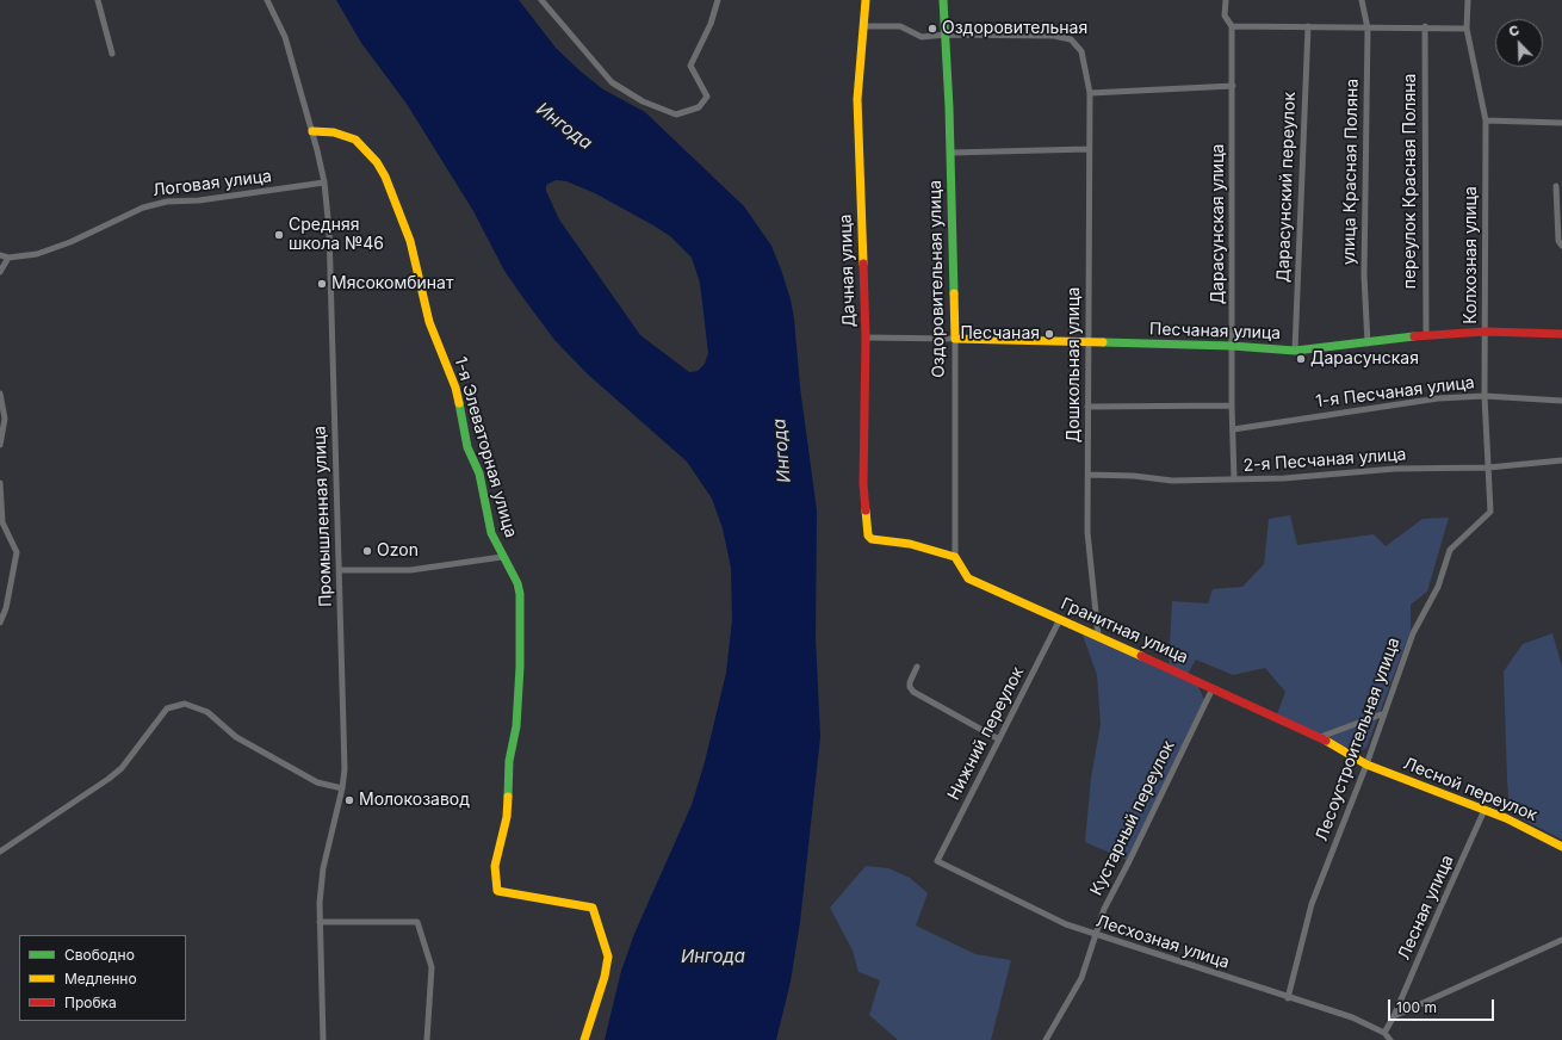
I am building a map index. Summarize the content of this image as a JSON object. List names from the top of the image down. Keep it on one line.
{"streets":{"street":["улица Красная Поляна","переулок Красная Поляна","Логовая улица","Дарасунский переулок","Дарасунская улица","Колхозная улица","Дачная улица","Оздоровительная улица","Песчаная улица","Дошкольная улица","1-я Песчаная улица","1-я Элеваторная улица","2-я Песчаная улица","Промышленная улица","Гранитная улица","Нижний переулок","Лесоустроительная улица","Лесной переулок","Кустарный переулок","Лесная улица","Лесхозная улица"]},"crossings":[["улица Красная Поляна","Песчаная улица"],["переулок Красная Поляна","Песчаная улица"],["Логовая улица","Промышленная улица"],["Дарасунский переулок","Песчаная улица"],["Дарасунская улица","Песчаная улица"],["Дарасунская улица","1-я Песчаная улица"],["Дарасунская улица","2-я Песчаная улица"],["Колхозная улица","Песчаная улица"],["Колхозная улица","1-я Песчаная улица"],["Колхозная улица","2-я Песчаная улица"],["Колхозная улица","Лесоустроительная улица"],["Дачная улица","Оздоровительная улица"],["Дачная улица","Песчаная улица"],["Дачная улица","Дошкольная улица"],["Дачная улица","Гранитная улица"],["Оздоровительная улица","Песчаная улица"],["Оздоровительная улица","Дошкольная улица"],["Оздоровительная улица","Гранитная улица"],["Песчаная улица","Дошкольная улица"],["Дошкольная улица","2-я Песчаная улица"],["Дошкольная улица","Гранитная улица"],["1-я Элеваторная улица","Промышленная улица"],["Гранитная улица","Нижний переулок"],["Гранитная улица","Лесоустроительная улица"],["Гранитная улица","Лесной переулок"],["Гранитная улица","Кустарный переулок"],["Нижний переулок","Лесхозная улица"],["Лесоустроительная улица","Лесной переулок"],["Лесоустроительная улица","Лесхозная улица"],["Лесной переулок","Лесная улица"],["Кустарный переулок","Лесхозная улица"],["Лесная улица","Лесхозная улица"]],"water":["Ингода"],"places":["Оздоровительная","Средняя школа №46","Мясокомбинат","Песчаная","Дарасунская","Ozon","Молокозавод"],"legend":["Свободно","Медленно","Пробка"],"scale_bar":"100 m","north":"top left"}
